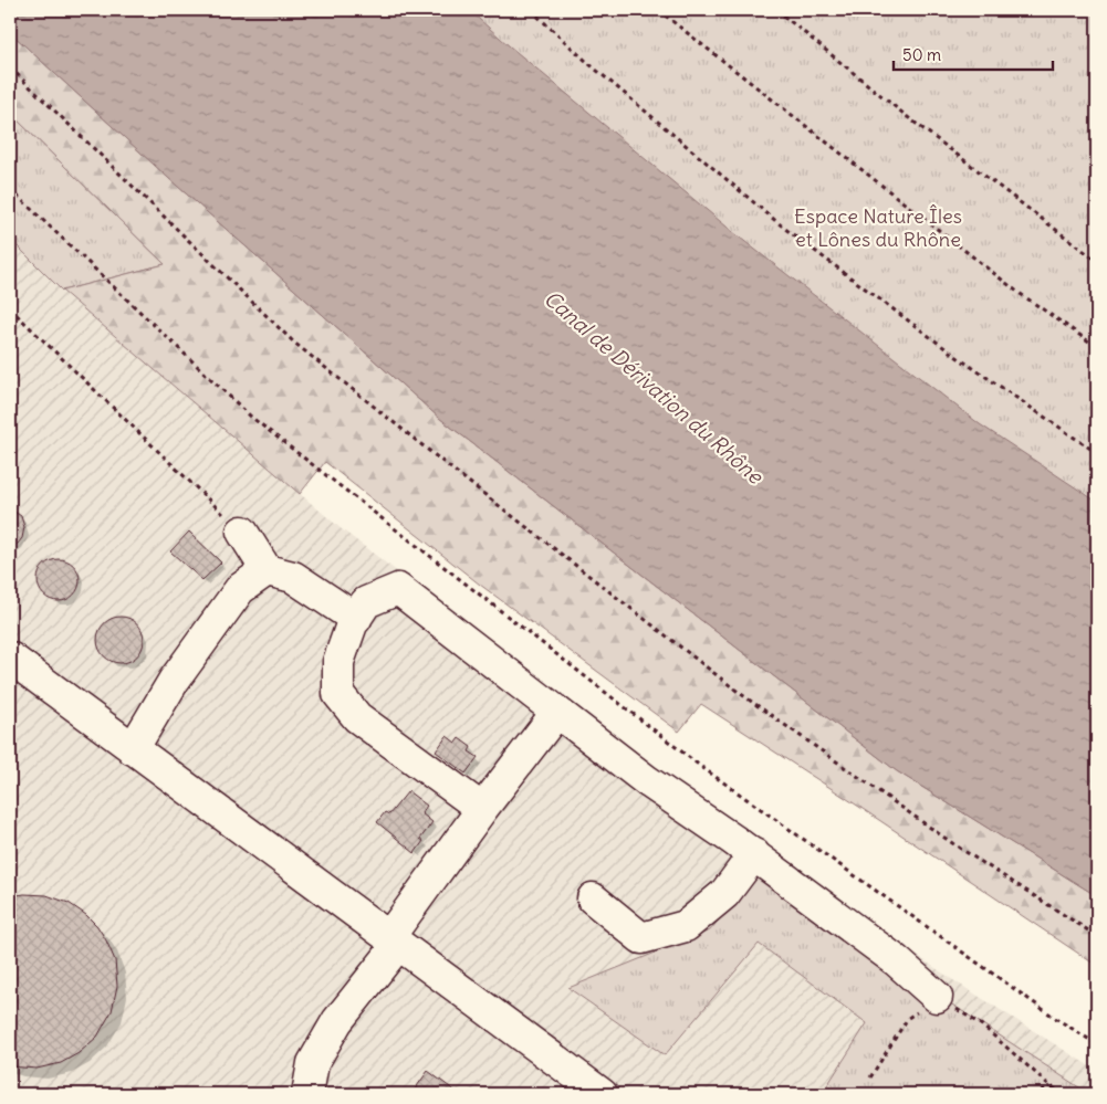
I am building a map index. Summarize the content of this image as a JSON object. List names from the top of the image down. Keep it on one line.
{"water":["Canal de Dérivation du Rhône"],"parks":["Espace Nature Îles et Lônes du Rhône"],"scale_bar":"50 m"}
